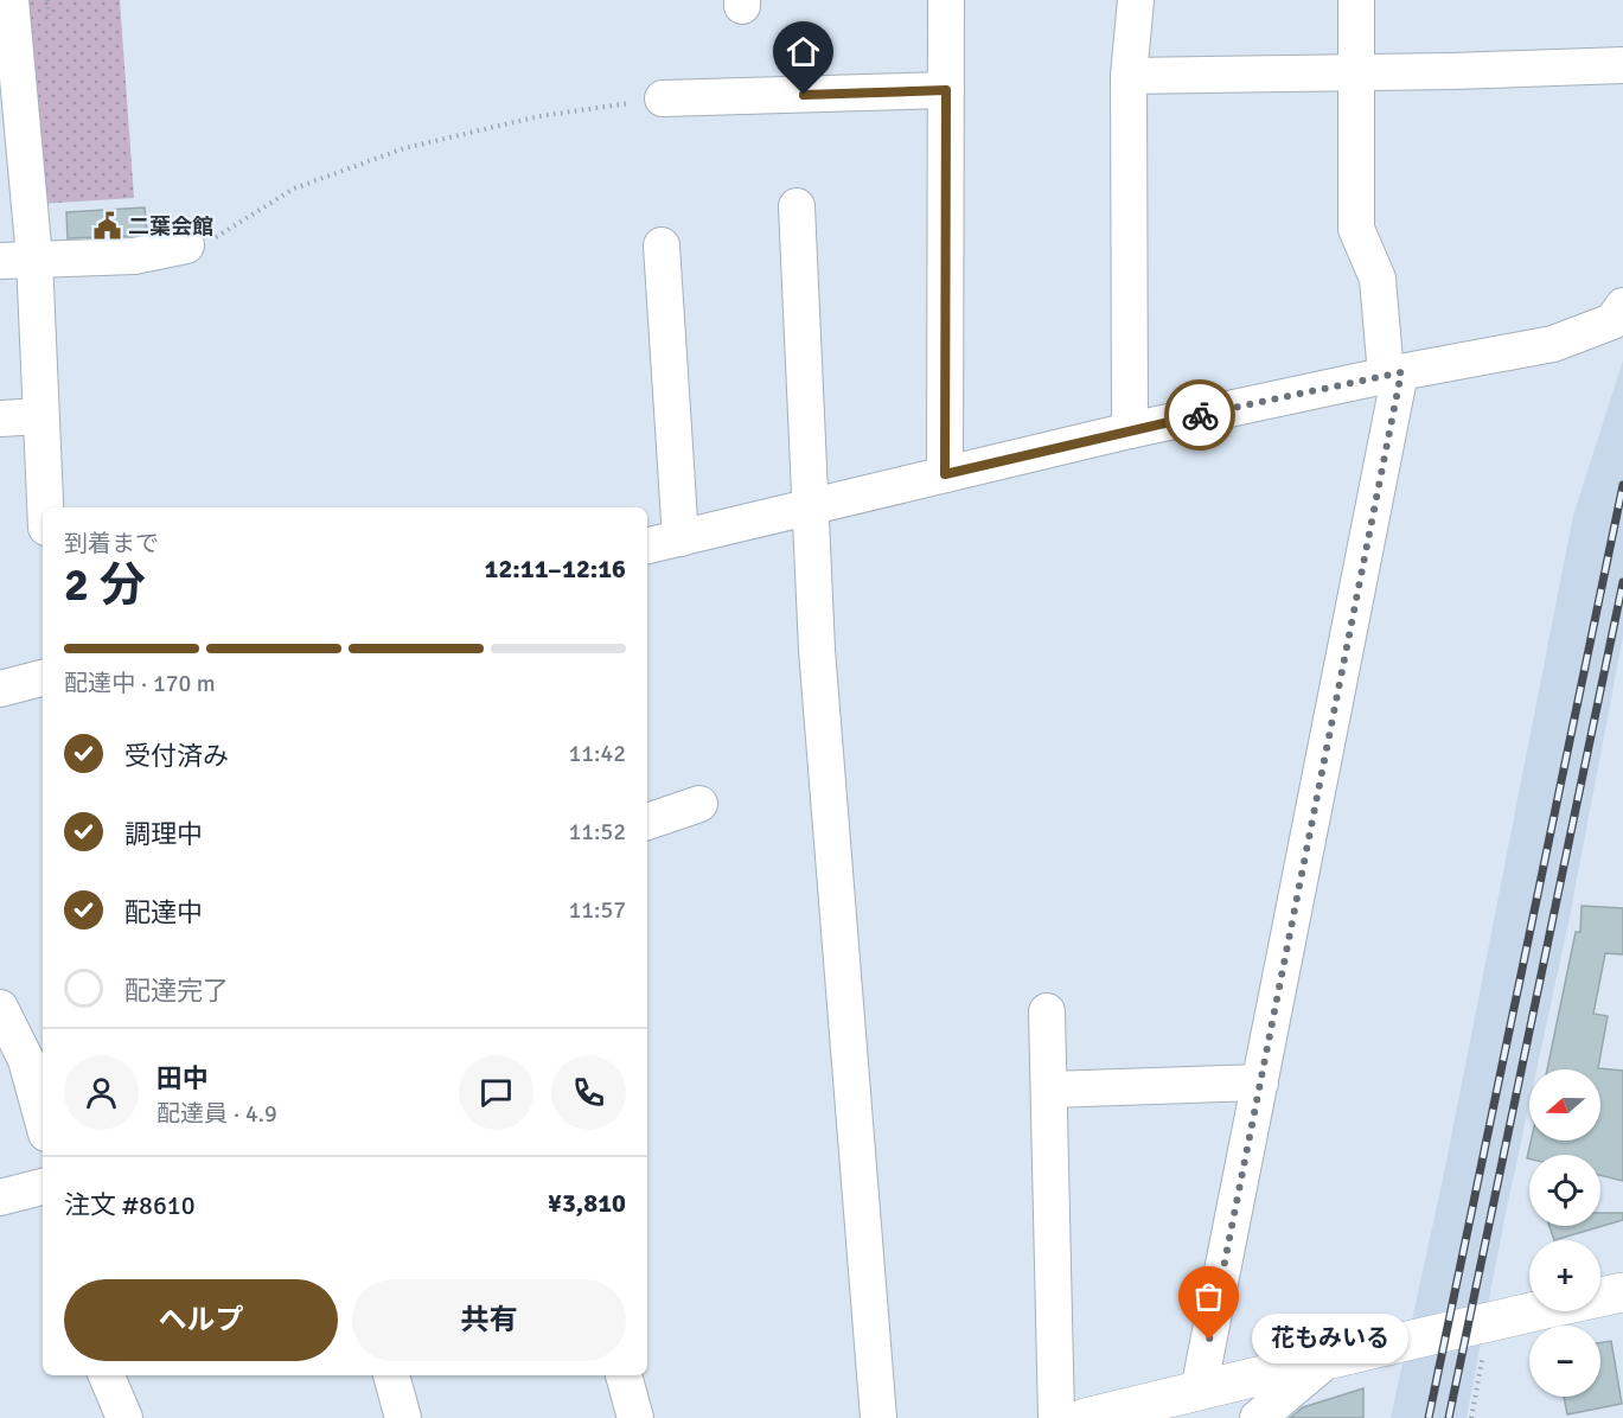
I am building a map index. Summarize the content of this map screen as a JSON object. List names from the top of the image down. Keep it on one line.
{"places":{"public building":["二葉会館"],"other":["花もみいる"]},"north":"left","page":{"heading":["2 分","到着まで","12:11–12:16"],"panel":["田中","配達員 · 4.9","注文 #8610","¥3,810"],"bar":"配達中 · 170 m","list":[["受付済み","11:42"],["調理中","11:52"],["配達中","11:57"],"配達完了"],"map_buttons":["+","−"],"buttons":["ヘルプ","共有"],"bubble":"花もみいる"}}
